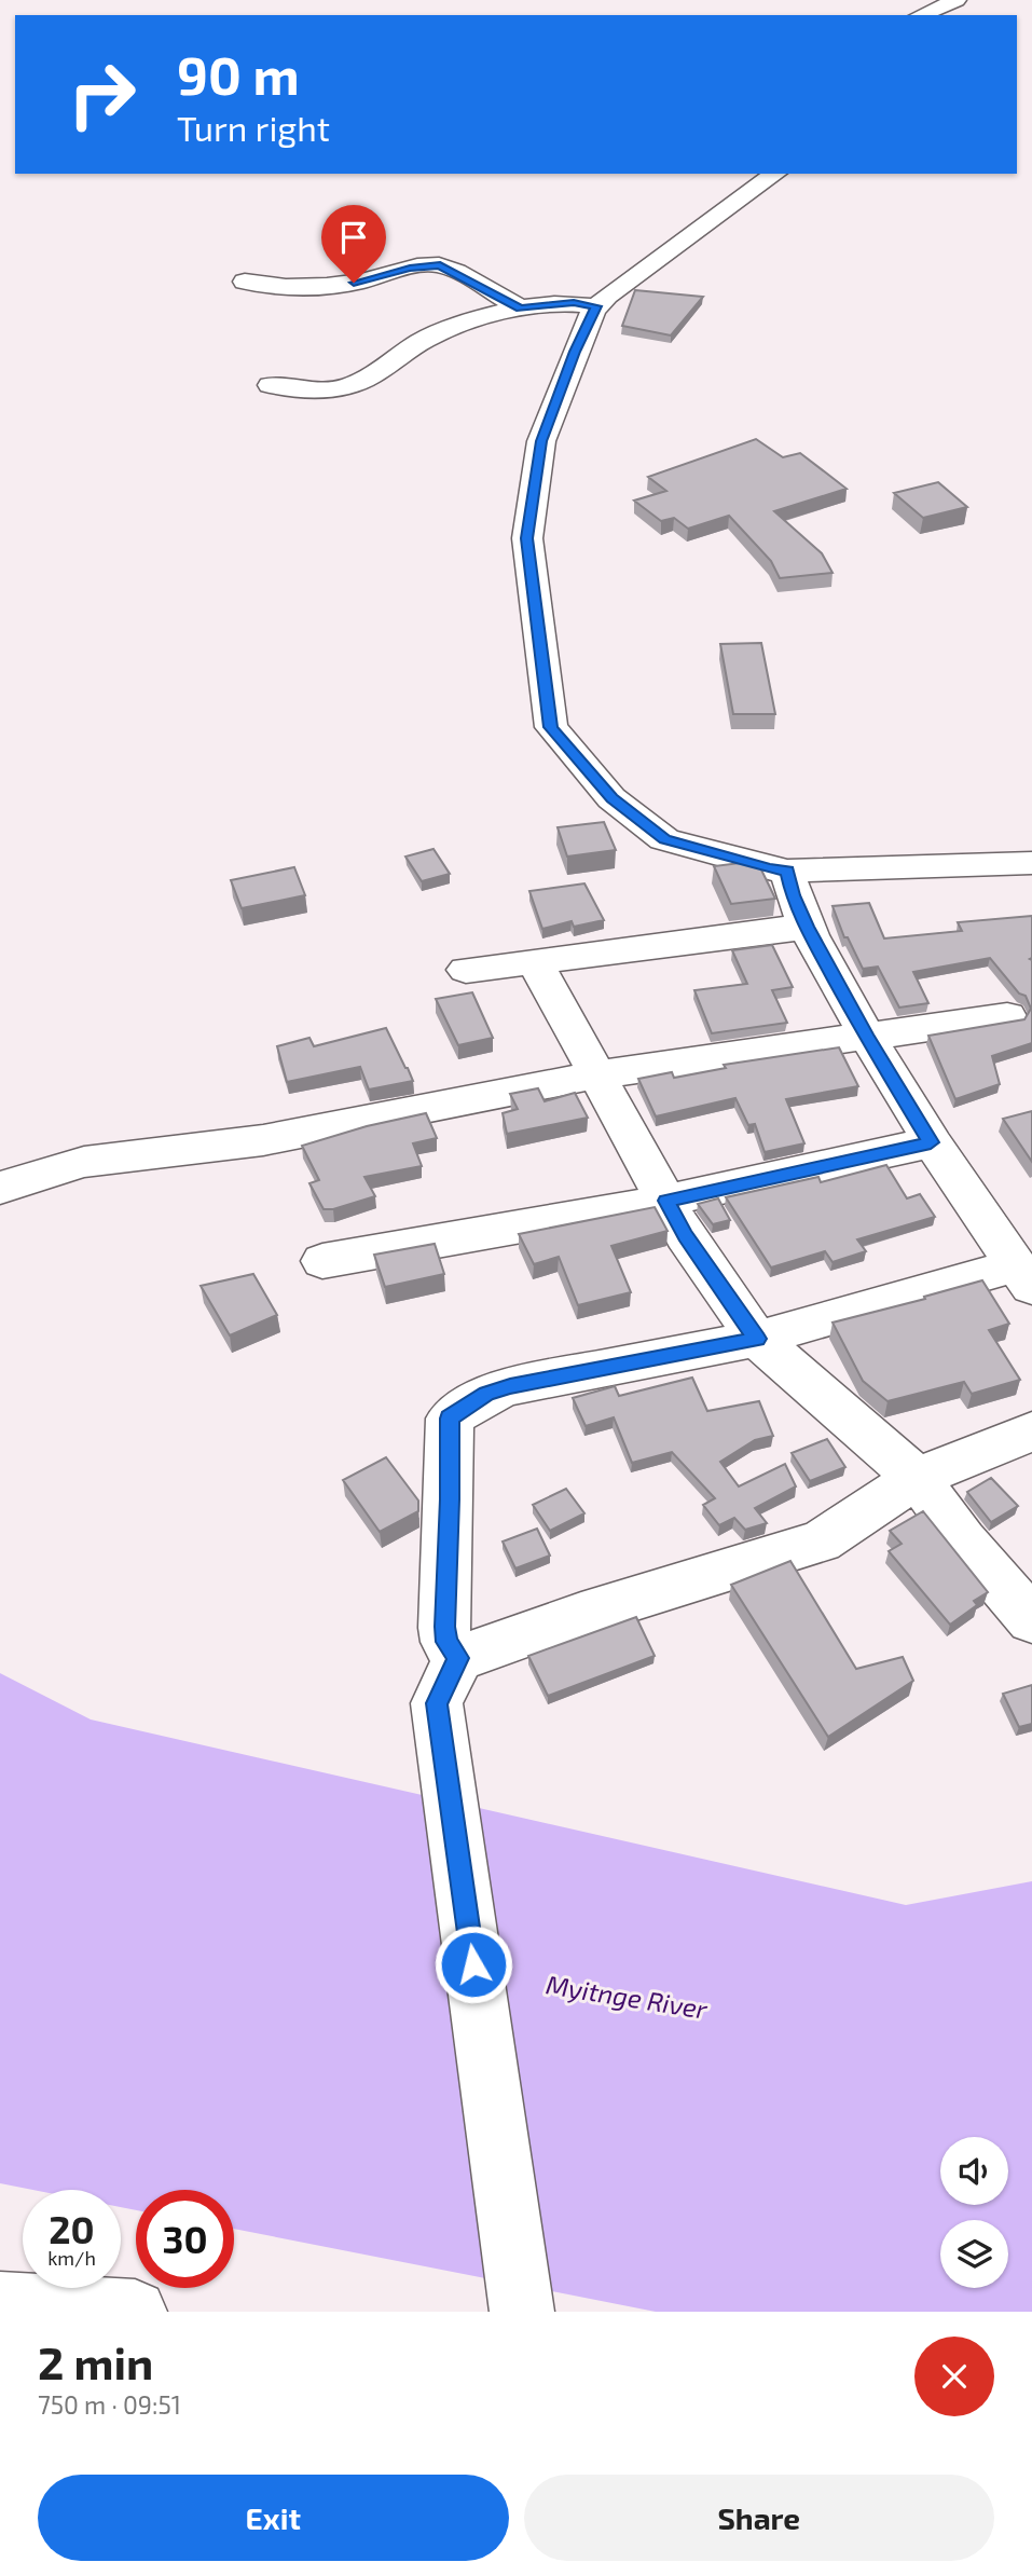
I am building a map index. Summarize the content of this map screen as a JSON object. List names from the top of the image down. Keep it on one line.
{"water":["Myitnge River"],"page":{"turn":["90 m","Turn right"],"speed":"20 km/h","limit":"30","heading":["2 min","750 m · 09:51"],"buttons":["Exit","Share"]}}
